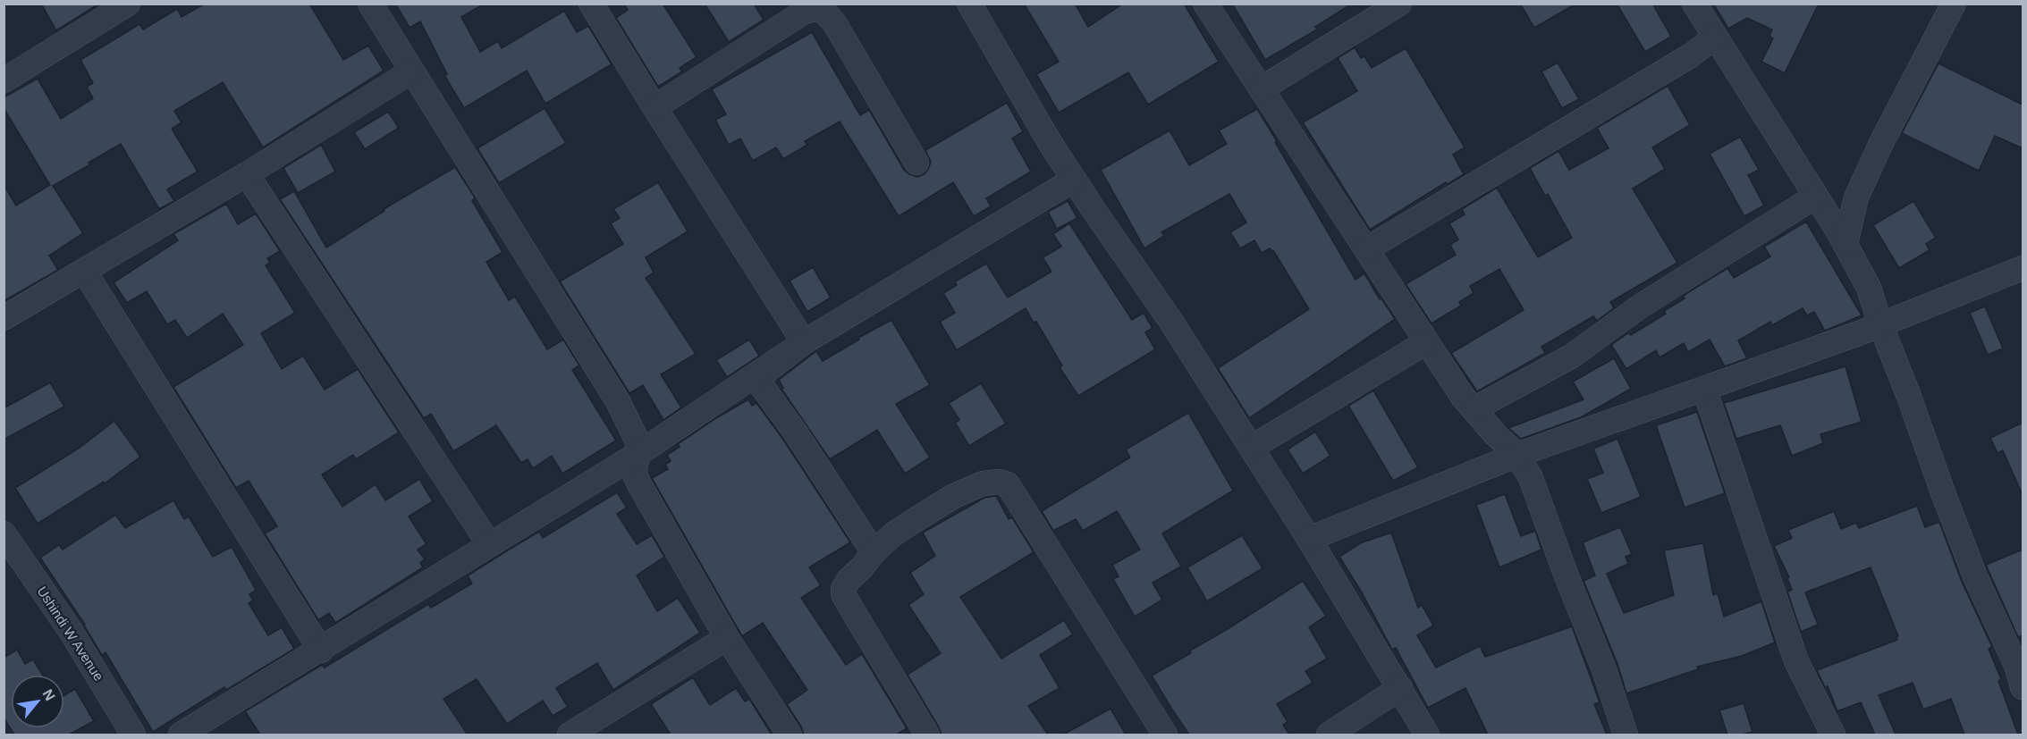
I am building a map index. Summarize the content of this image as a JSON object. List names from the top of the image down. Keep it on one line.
{"streets":{"street":["Ushindi W Avenue"]},"north":"top right"}
